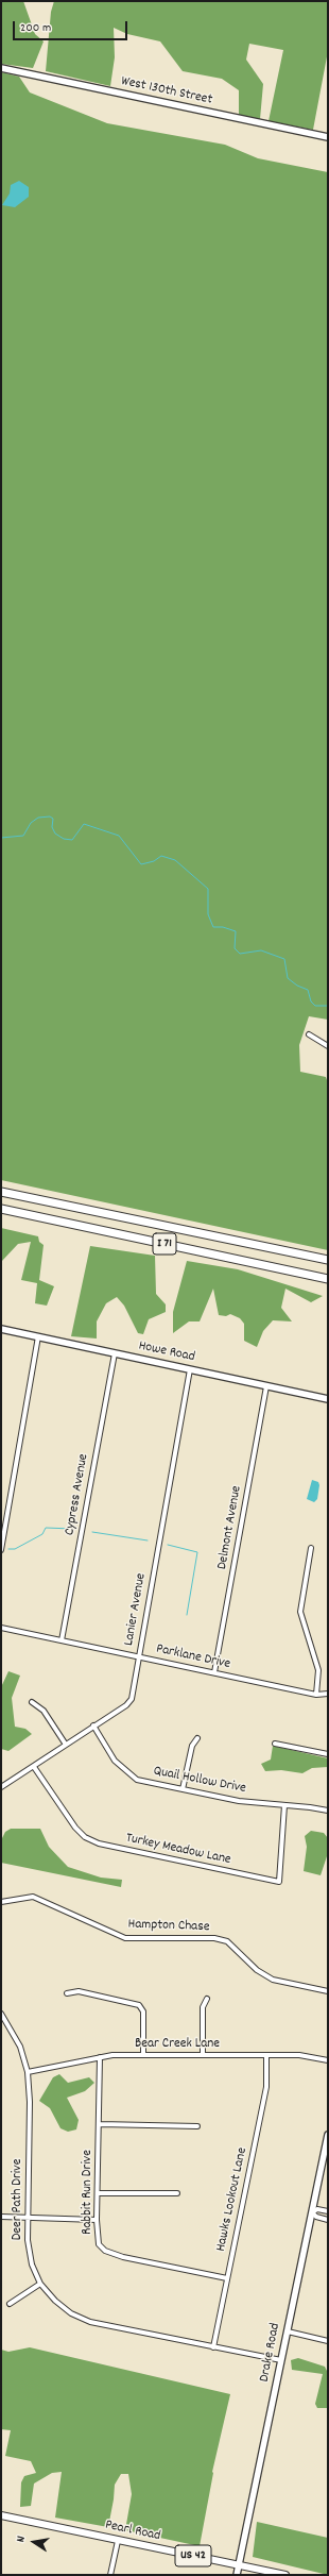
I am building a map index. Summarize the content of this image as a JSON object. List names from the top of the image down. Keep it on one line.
{"streets":{"highway":["I 71"],"main road":["Pearl Road","US 42"],"street":["West 130th Street","Howe Road","Cypress Avenue","Delmont Avenue","Lanier Avenue","Parklane Drive","Quail Hollow Drive","Turkey Meadow Lane","Hampton Chase","Bear Creek Lane","Rabbit Run Drive","Deer Path Drive","Hawks Lookout Lane","Drake Road"]},"crossings":[["Howe Road","Cypress Avenue"],["Howe Road","Delmont Avenue"],["Howe Road","Lanier Avenue"],["Cypress Avenue","Parklane Drive"],["Delmont Avenue","Parklane Drive"],["Lanier Avenue","Parklane Drive"],["Lanier Avenue","Quail Hollow Drive"],["Lanier Avenue","Turkey Meadow Lane"],["Quail Hollow Drive","Turkey Meadow Lane"],["Bear Creek Lane","Rabbit Run Drive"],["Bear Creek Lane","Deer Path Drive"],["Bear Creek Lane","Hawks Lookout Lane"],["Rabbit Run Drive","Hawks Lookout Lane"],["Deer Path Drive","Hawks Lookout Lane"],["Deer Path Drive","Drake Road"],["Drake Road","Pearl Road"]],"scale_bar":"200 m","north":"left"}
